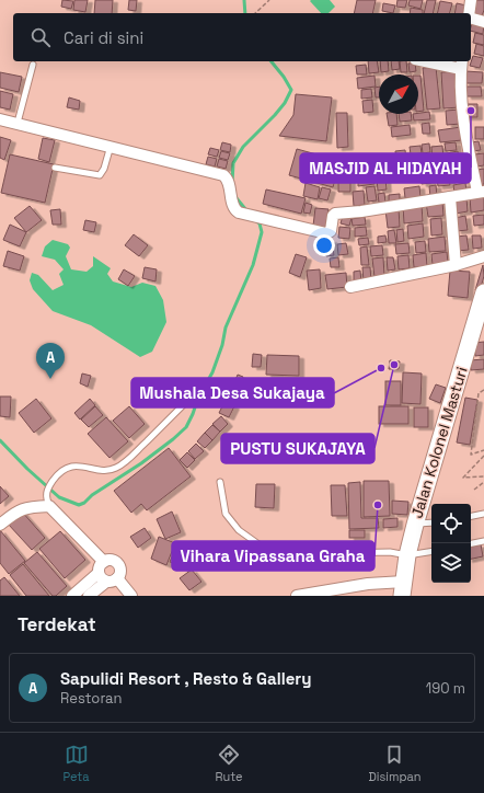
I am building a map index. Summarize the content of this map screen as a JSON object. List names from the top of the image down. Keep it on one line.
{"streets":{"main road":["Jalan Kolonel Masturi"]},"places":["MASJID AL HIDAYAH","PUSTU SUKAJAYA","Mushala Desa Sukajaya","Vihara Vipassana Graha"],"north":"top right","page":{"search":"Cari di sini","pins":"A","heading":"Terdekat","list":[{"mark":"A","name":"Sapulidi Resort , Resto & Gallery","note":"Restoran","value":"190 m"}],"nav":["Peta","Rute","Disimpan"]}}
